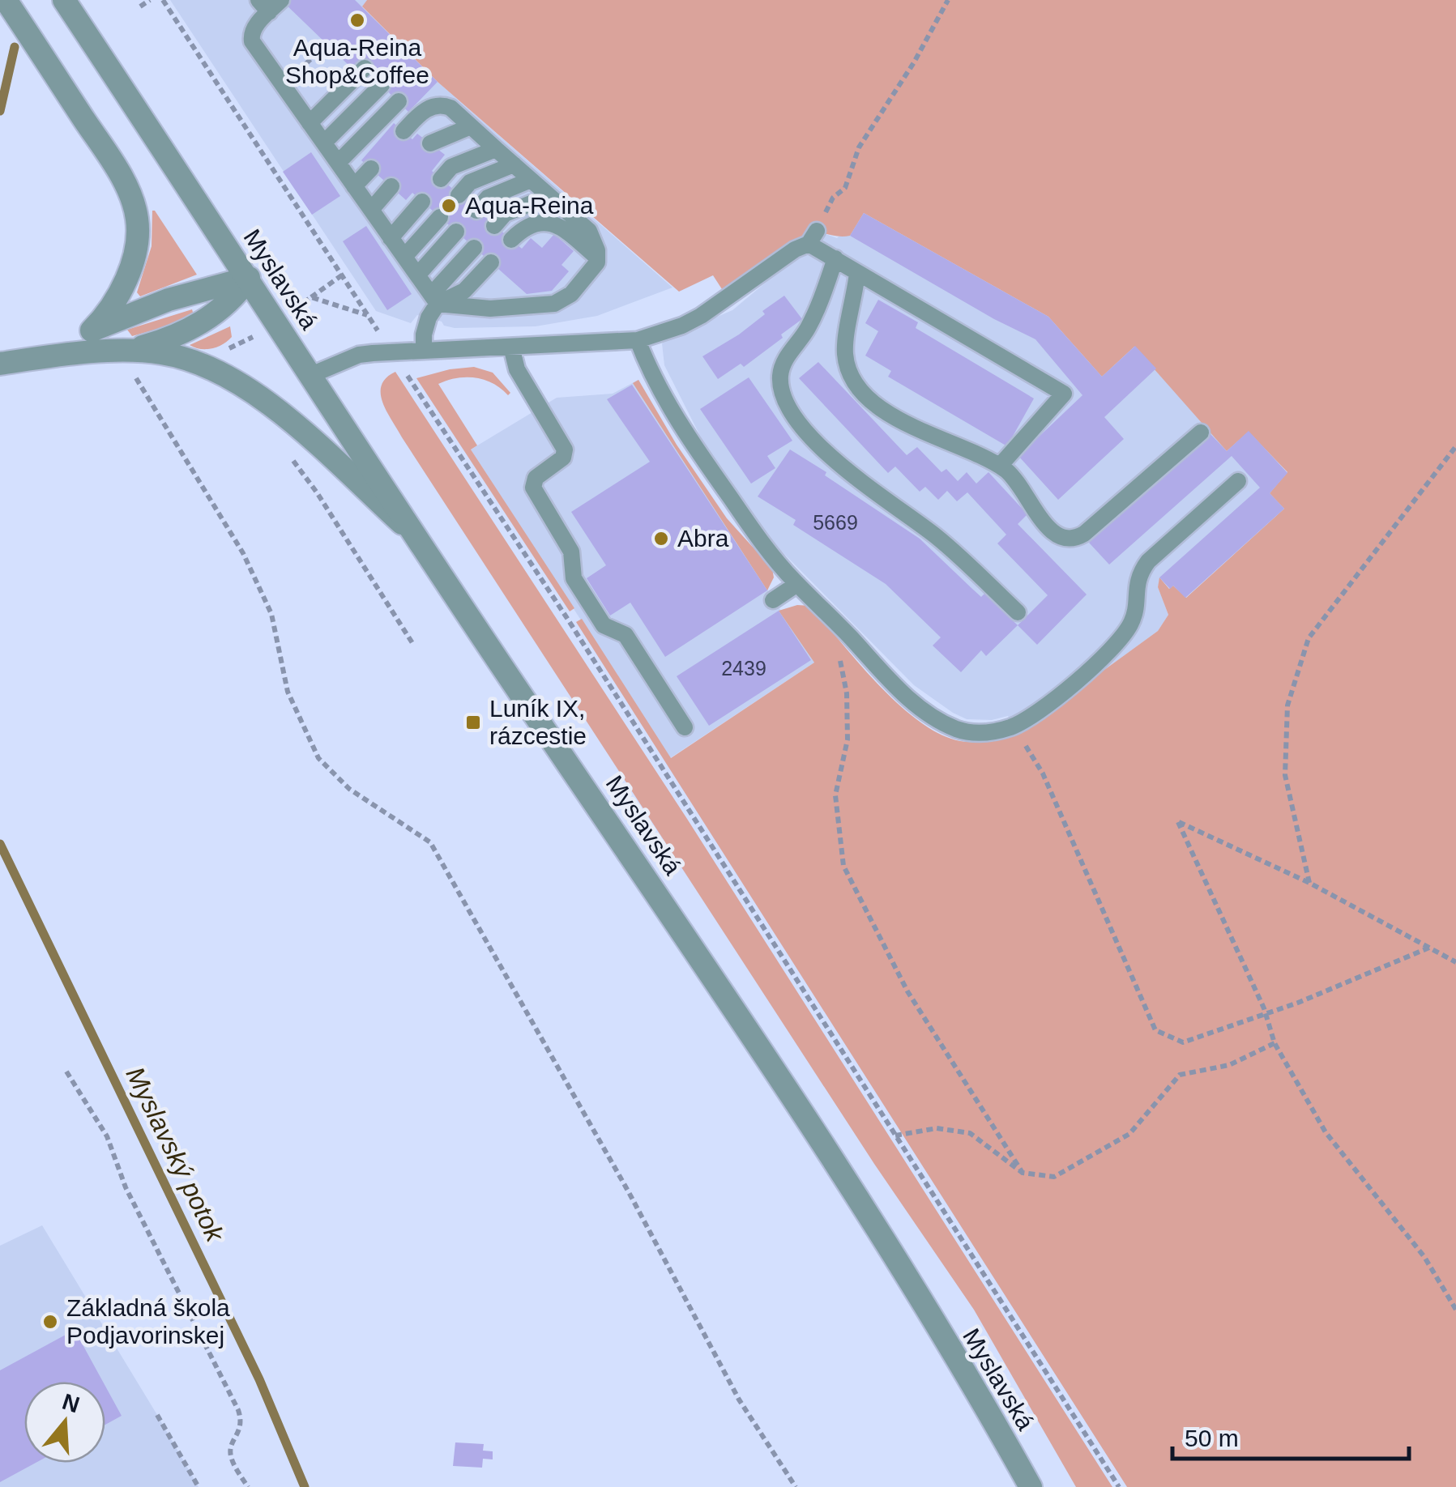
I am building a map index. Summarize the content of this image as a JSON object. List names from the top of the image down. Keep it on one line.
{"streets":{"street":["Myslavská"]},"water":["Myslavský potok"],"places":{"other":["Aqua-Reina Shop&Coffee","Aqua-Reina","Abra","Základná škola Podjavorinskej"],"transit":["Luník IX, rázcestie"]},"house_numbers":["5669","2439"],"scale_bar":"50 m","north":"top"}
